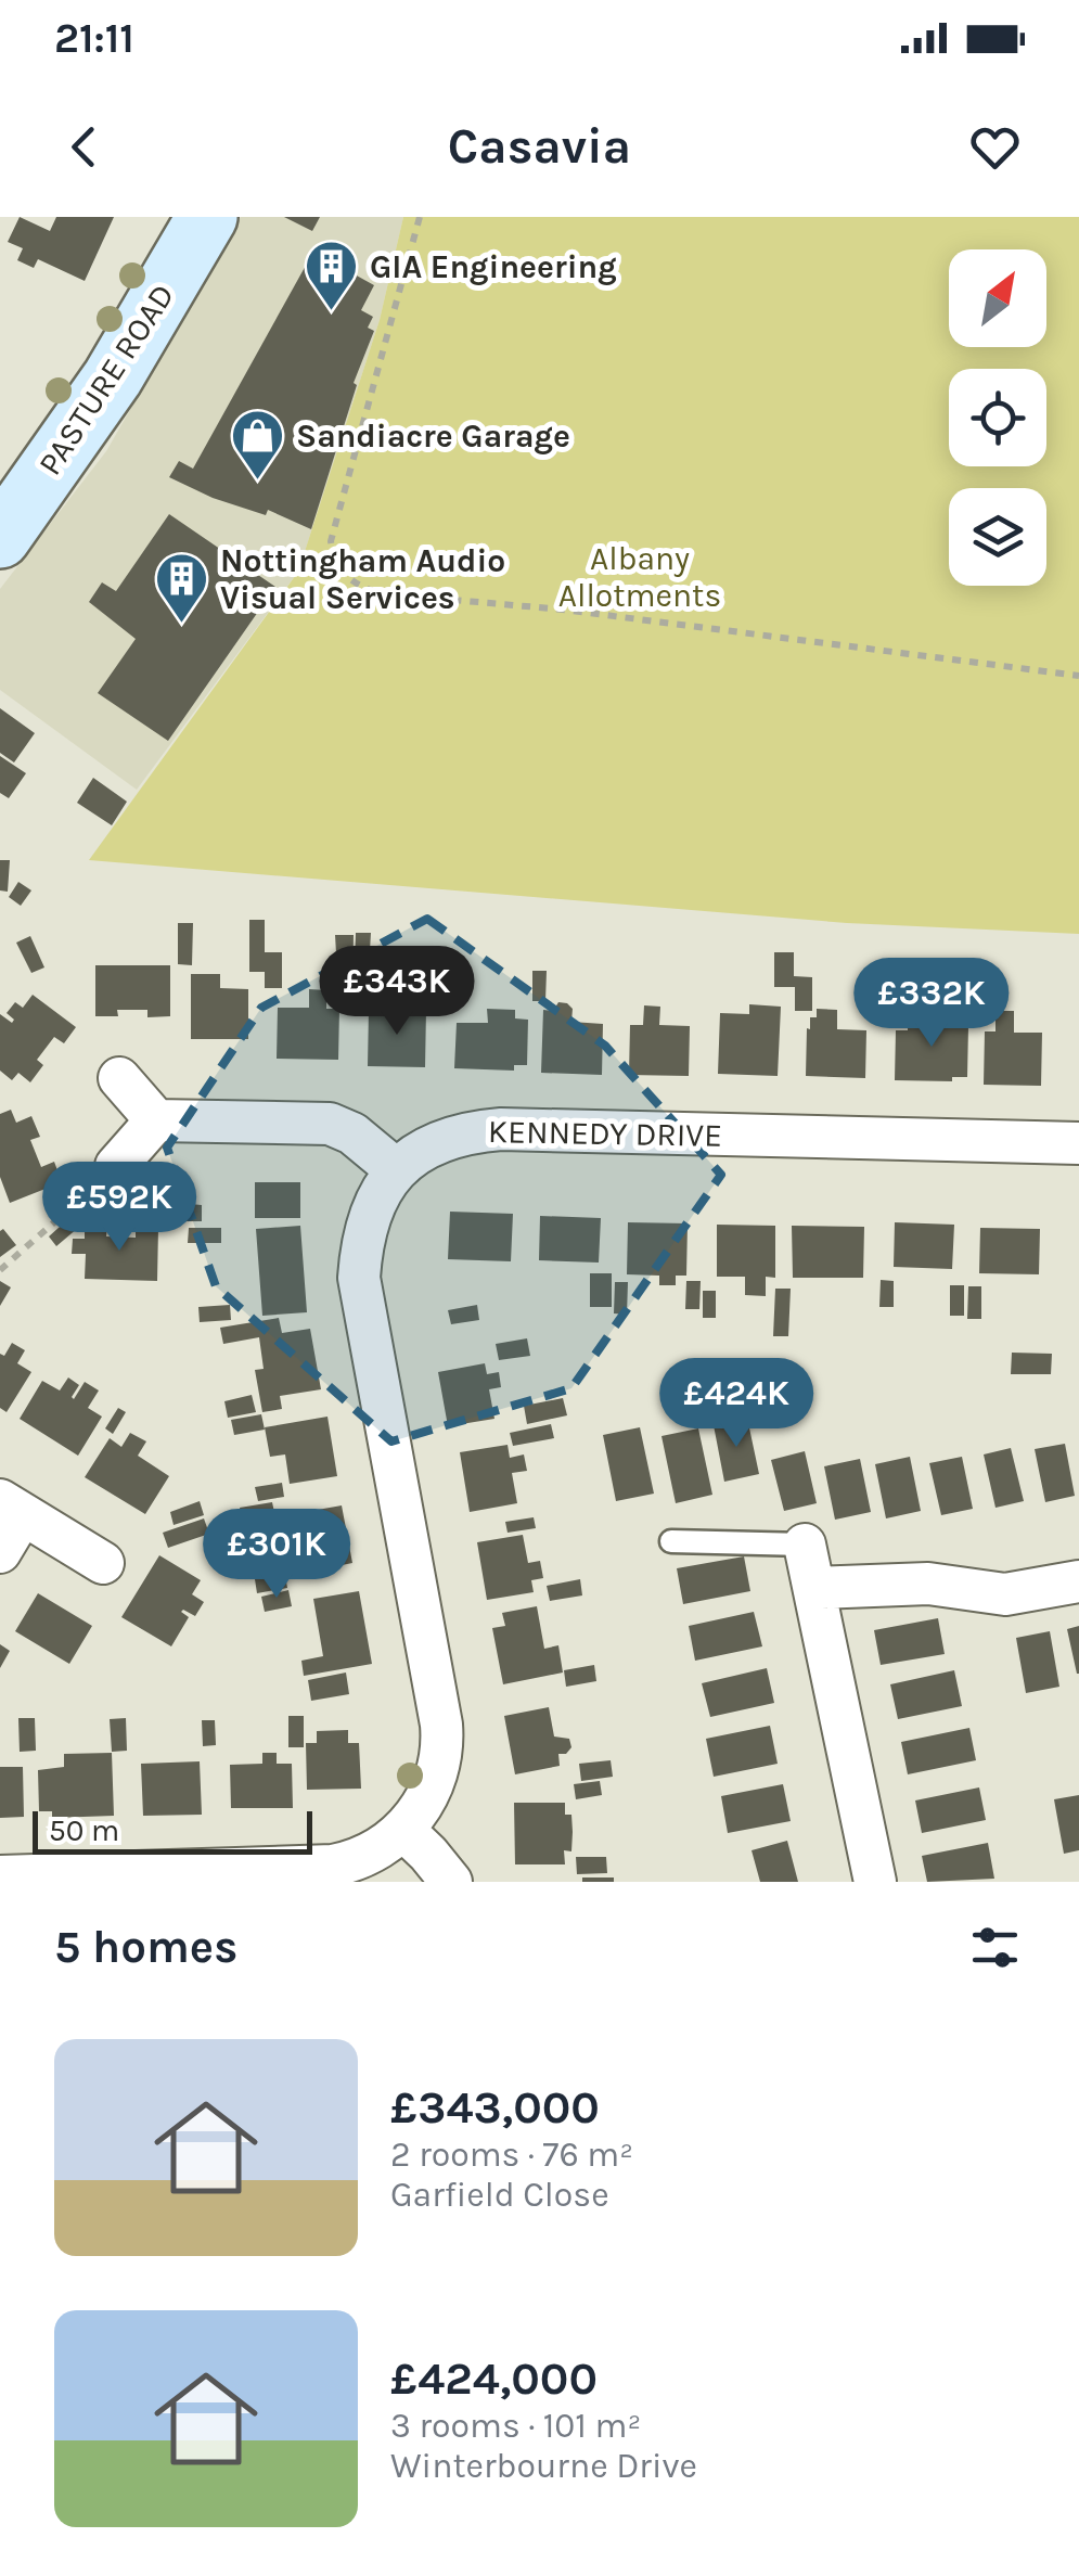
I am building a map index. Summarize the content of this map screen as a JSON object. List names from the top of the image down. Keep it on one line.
{"streets":{"main road":["PASTURE ROAD"],"street":["KENNEDY DRIVE"]},"parks":["Albany Allotments"],"places":{"building":["GIA Engineering","Nottingham Audio Visual Services"],"shop":["Sandiacre Garage"]},"scale_bar":"50 m","north":"top right","page":{"status":"21:11","header":"Casavia","price":["£343K","£332K","£592K","£424K","£301K"],"scale":"50 m","heading":"5 homes","list":[{"name":"£343,000","note":"2 rooms · 76 m² · Garfield Close"},{"name":"£424,000","note":"3 rooms · 101 m² · Winterbourne Drive"}]}}
